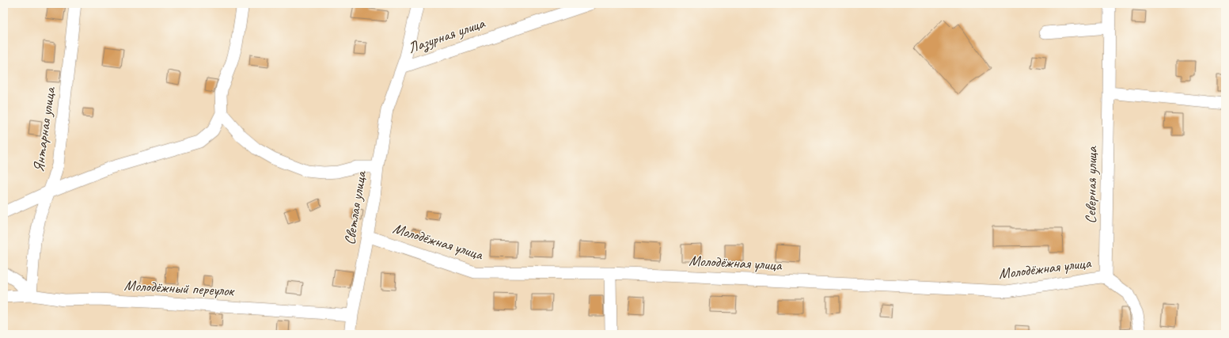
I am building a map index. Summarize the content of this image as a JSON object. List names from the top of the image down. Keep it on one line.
{"streets":{"street":["Лазурная улица","Янтарная улица","Северная улица","Светлая улица","Молодёжная улица","Молодёжный переулок"]},"crossings":[["Янтарная улица","Молодёжный переулок"],["Северная улица","Молодёжная улица"],["Светлая улица","Молодёжная улица"],["Светлая улица","Молодёжный переулок"]]}
